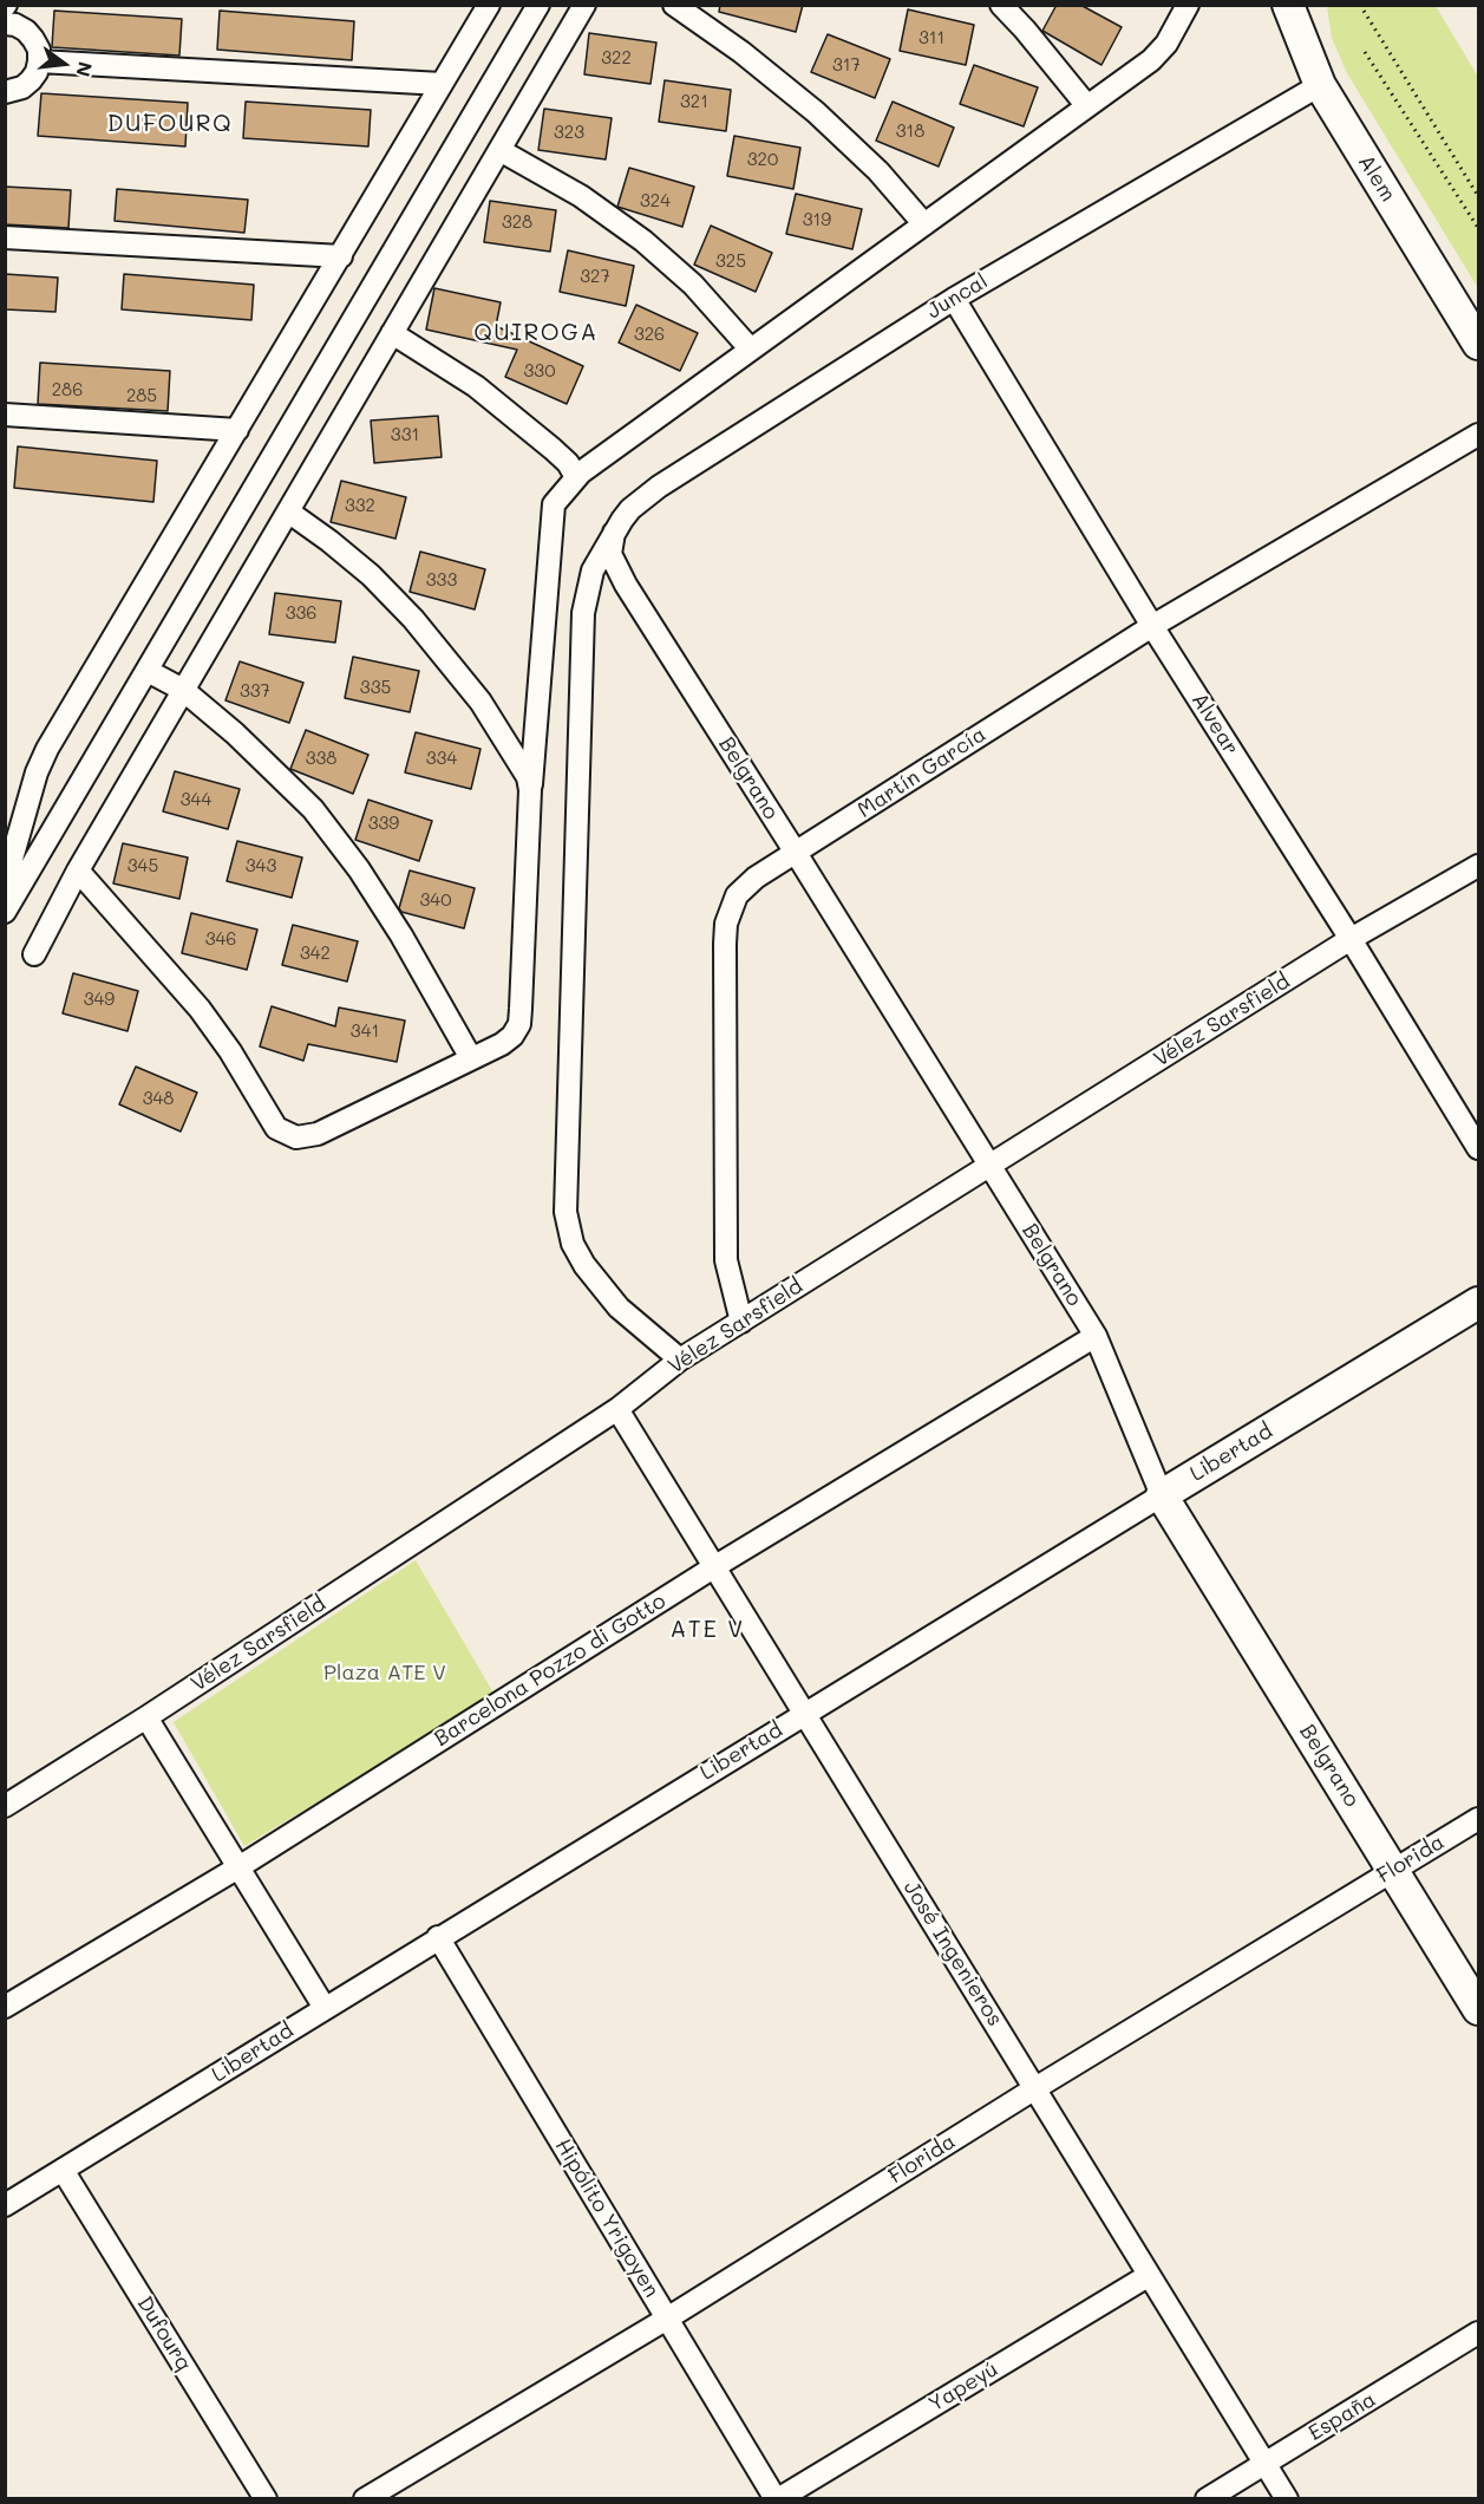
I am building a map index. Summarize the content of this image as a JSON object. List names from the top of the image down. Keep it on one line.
{"streets":{"main road":["Alem","Belgrano","Libertad"],"street":["Juncal","Alvear","Martín García","Vélez Sarsfield","Barcelona Pozzo di Gotto","Florida","José Ingenieros","Hipólito Yrigoyen","Dufourq","Yapeyú","España"]},"crossings":[["Alem","Juncal"],["Juncal","Alvear"],["Juncal","Belgrano"],["Juncal","Vélez Sarsfield"],["Alvear","Martín García"],["Alvear","Vélez Sarsfield"],["Martín García","Belgrano"],["Martín García","Vélez Sarsfield"],["Belgrano","Vélez Sarsfield"],["Belgrano","Libertad"],["Belgrano","Barcelona Pozzo di Gotto"],["Belgrano","Florida"],["Vélez Sarsfield","José Ingenieros"],["Libertad","José Ingenieros"],["Libertad","Hipólito Yrigoyen"],["Libertad","Dufourq"],["Barcelona Pozzo di Gotto","José Ingenieros"],["Florida","José Ingenieros"],["Florida","Hipólito Yrigoyen"],["José Ingenieros","Yapeyú"],["José Ingenieros","España"],["Hipólito Yrigoyen","Yapeyú"]],"districts":["DUFOURQ","QUIROGA","ATE V"],"parks":["Plaza ATE V"],"house_numbers":["311","322","317","321","318","323","320","324","319","328","325","327","326","330","286","285","331","332","333","336","335","337","338","334","344","339","345","343","340","346","342","349","341","348"],"north":"right"}
